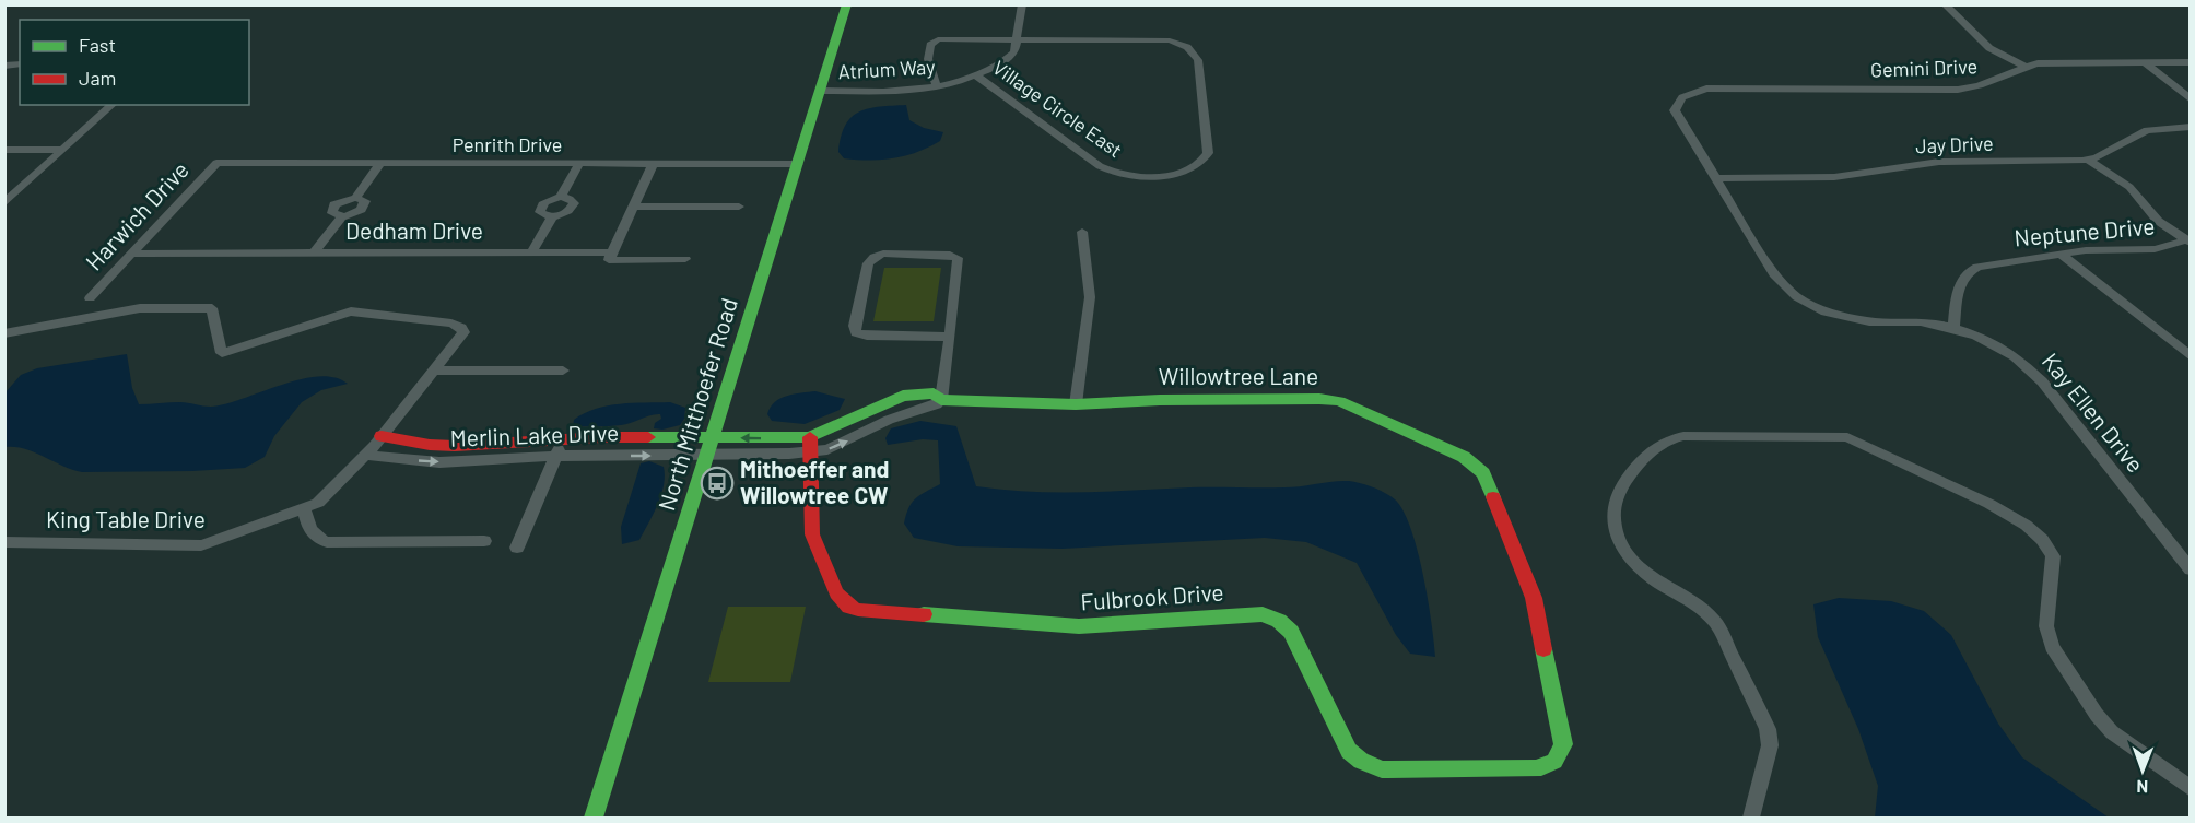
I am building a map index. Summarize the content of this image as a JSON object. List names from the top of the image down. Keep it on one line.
{"streets":{"street":["Gemini Drive","Atrium Way","Village Circle East","Penrith Drive","Jay Drive","Harwich Drive","Dedham Drive","Neptune Drive","Willowtree Lane","North Mitthoefer Road","Kay Ellen Drive","Merlin Lake Drive","King Table Drive","Fulbrook Drive"]},"crossings":[["Gemini Drive","Kay Ellen Drive"],["Atrium Way","Village Circle East"],["Atrium Way","North Mitthoefer Road"],["Penrith Drive","Harwich Drive"],["Penrith Drive","North Mitthoefer Road"],["Jay Drive","Kay Ellen Drive"],["Harwich Drive","Dedham Drive"],["Neptune Drive","Kay Ellen Drive"],["Willowtree Lane","North Mitthoefer Road"],["Willowtree Lane","Merlin Lake Drive"],["Willowtree Lane","Fulbrook Drive"],["North Mitthoefer Road","Merlin Lake Drive"],["Merlin Lake Drive","King Table Drive"]],"places":{"bus stop":["Mithoeffer and Willowtree CW"]},"legend":["Fast","Jam"],"north":"bottom"}
